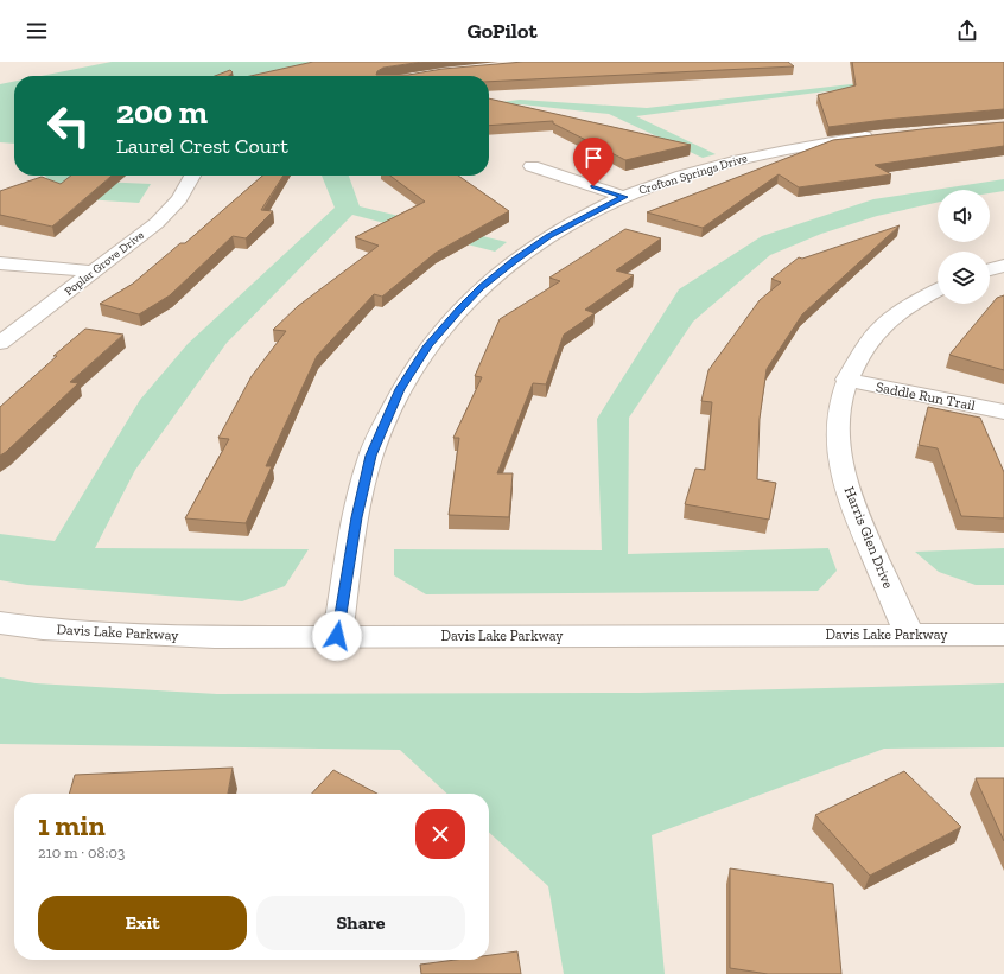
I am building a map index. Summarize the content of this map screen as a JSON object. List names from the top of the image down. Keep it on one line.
{"streets":{"street":["Crofton Springs Drive","Poplar Grove Drive","Saddle Run Trail","Harris Glen Drive","Davis Lake Parkway"]},"crossings":[["Crofton Springs Drive","Davis Lake Parkway"],["Saddle Run Trail","Harris Glen Drive"],["Harris Glen Drive","Davis Lake Parkway"]],"page":{"header":"GoPilot","turn":["200 m","Laurel Crest Court"],"heading":["1 min","210 m · 08:03"],"buttons":["Exit","Share"]}}
